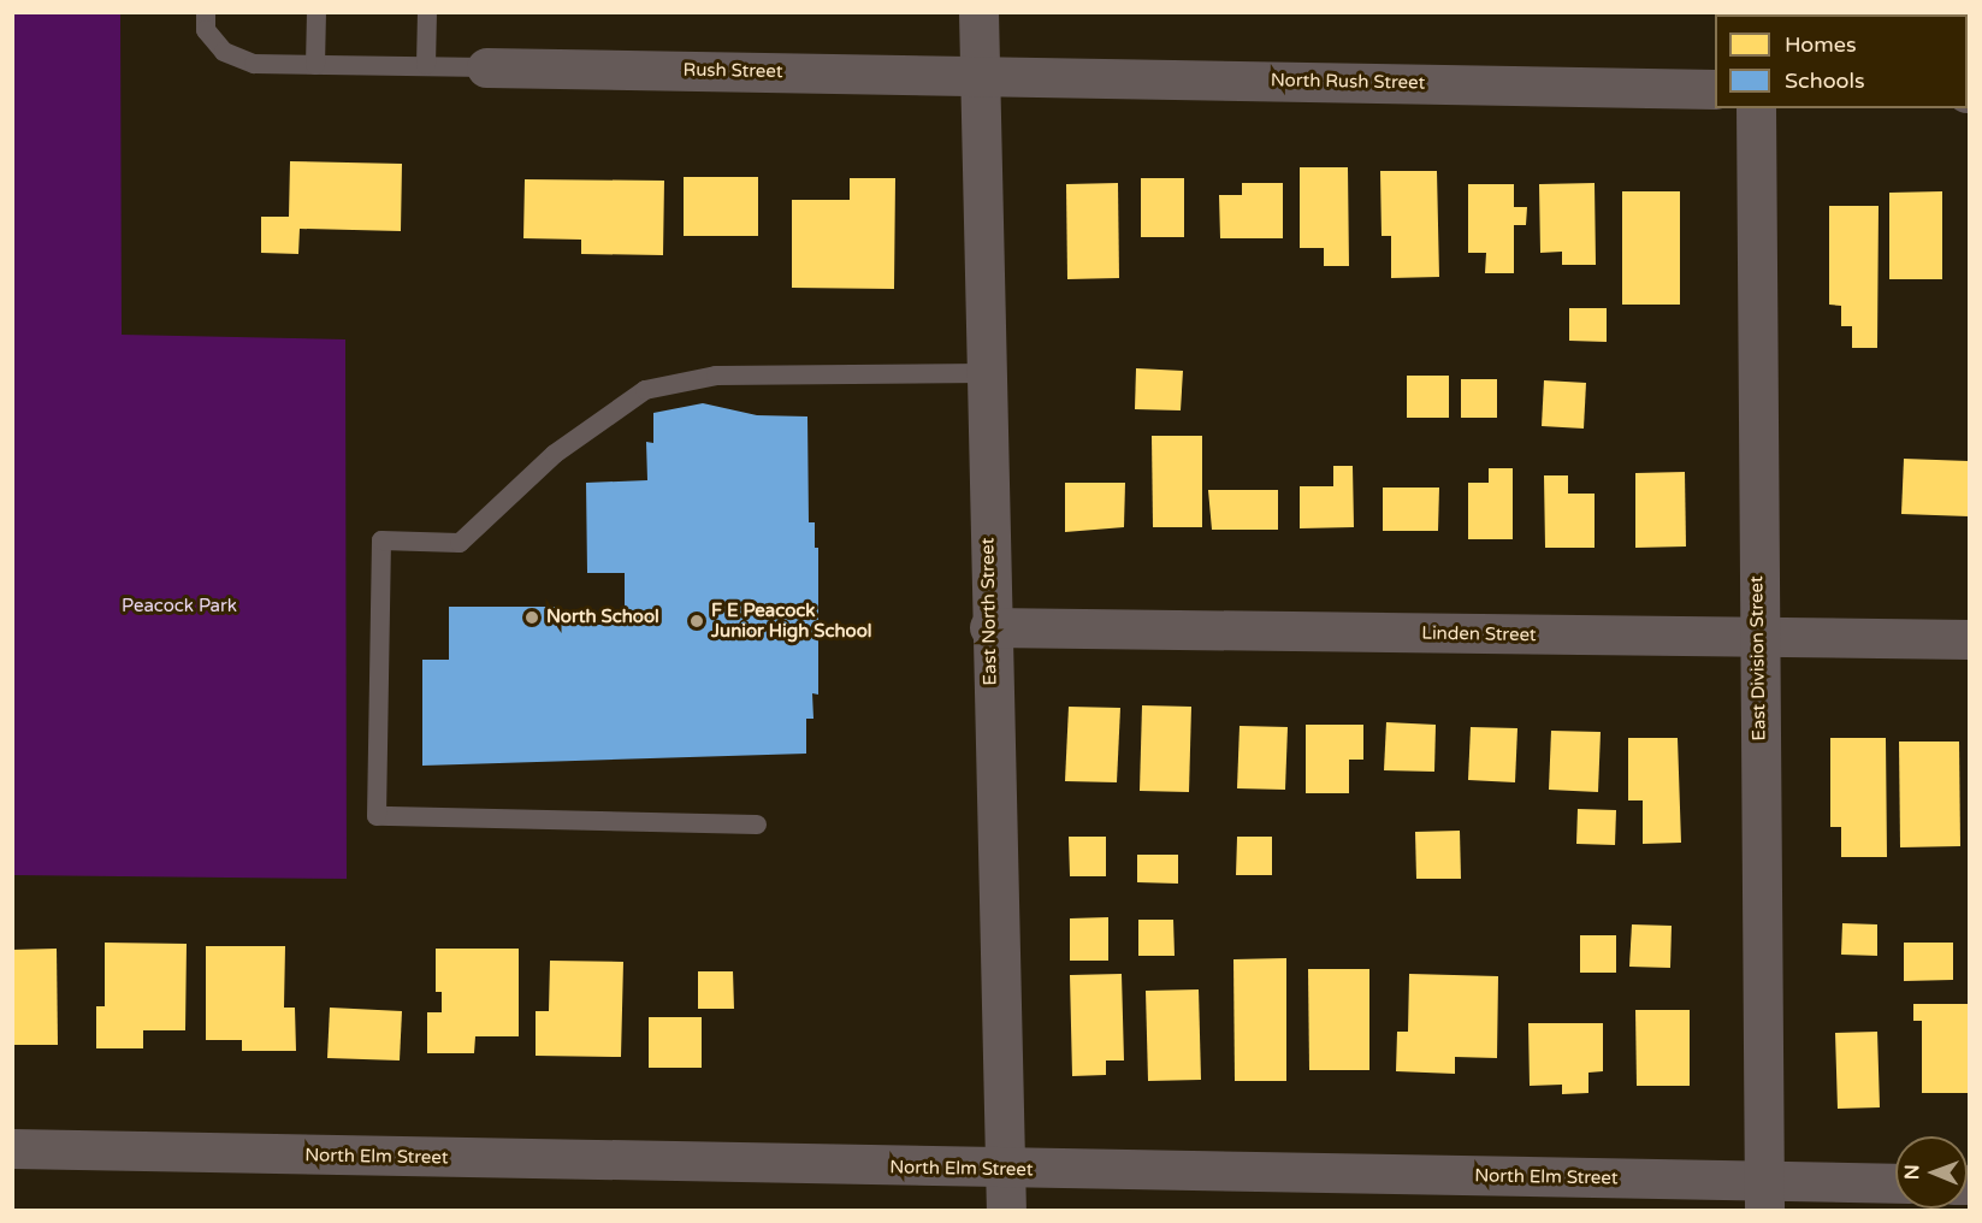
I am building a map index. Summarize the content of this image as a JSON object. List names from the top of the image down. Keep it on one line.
{"streets":{"street":["Rush Street","North Rush Street","East North Street","Linden Street","East Division Street","North Elm Street"]},"crossings":[["Rush Street","North Rush Street"],["Rush Street","East North Street"],["North Rush Street","East North Street"],["East North Street","Linden Street"],["East North Street","North Elm Street"],["Linden Street","East Division Street"],["East Division Street","North Elm Street"]],"parks":["Peacock Park"],"places":["North School","F E Peacock Junior High School"],"legend":["Homes","Schools"],"north":"left"}
